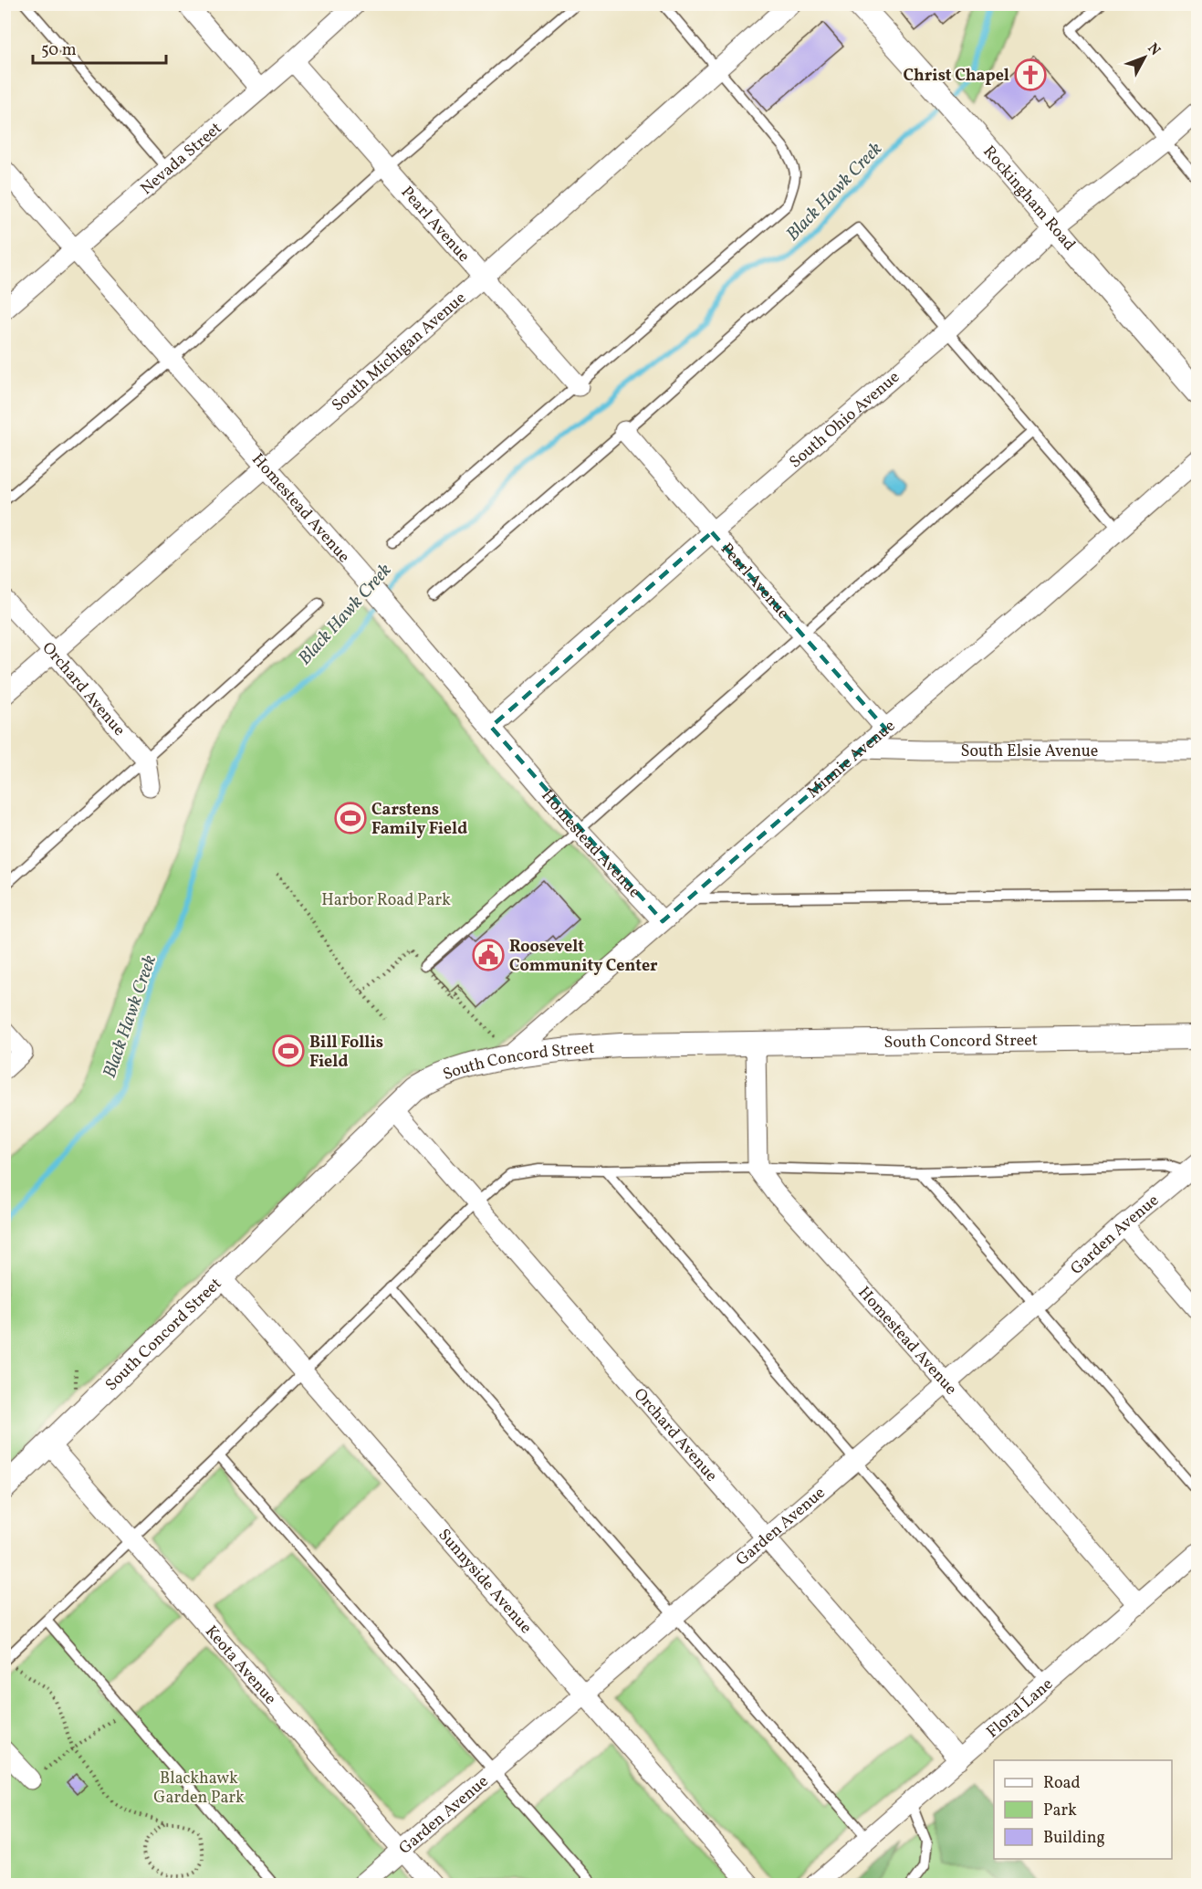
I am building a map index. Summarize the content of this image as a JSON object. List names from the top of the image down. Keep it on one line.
{"streets":{"street":["Nevada Street","Rockingham Road","Pearl Avenue","South Michigan Avenue","South Ohio Avenue","Homestead Avenue","Orchard Avenue","South Elsie Avenue","Minnie Avenue","South Concord Street","Garden Avenue","Sunnyside Avenue","Keota Avenue","Floral Lane"]},"crossings":[["Nevada Street","Pearl Avenue"],["Nevada Street","Homestead Avenue"],["Rockingham Road","South Ohio Avenue"],["Pearl Avenue","South Michigan Avenue"],["Pearl Avenue","South Ohio Avenue"],["Pearl Avenue","Minnie Avenue"],["South Michigan Avenue","Homestead Avenue"],["South Michigan Avenue","Orchard Avenue"],["South Ohio Avenue","Homestead Avenue"],["Homestead Avenue","Minnie Avenue"],["Homestead Avenue","Garden Avenue"],["Homestead Avenue","Floral Lane"],["Orchard Avenue","South Concord Street"],["Orchard Avenue","Garden Avenue"],["Orchard Avenue","Floral Lane"],["South Elsie Avenue","Minnie Avenue"],["Minnie Avenue","South Concord Street"],["South Concord Street","Sunnyside Avenue"],["South Concord Street","Keota Avenue"],["Garden Avenue","Sunnyside Avenue"],["Garden Avenue","Keota Avenue"]],"water":["Black Hawk Creek"],"parks":["Harbor Road Park","Blackhawk Garden Park"],"places":{"church":["Christ Chapel"],"sports":["Carstens Family Field","Bill Follis Field"],"public building":["Roosevelt Community Center"]},"legend":["Road","Park","Building"],"scale_bar":"50 m","north":"top right"}
